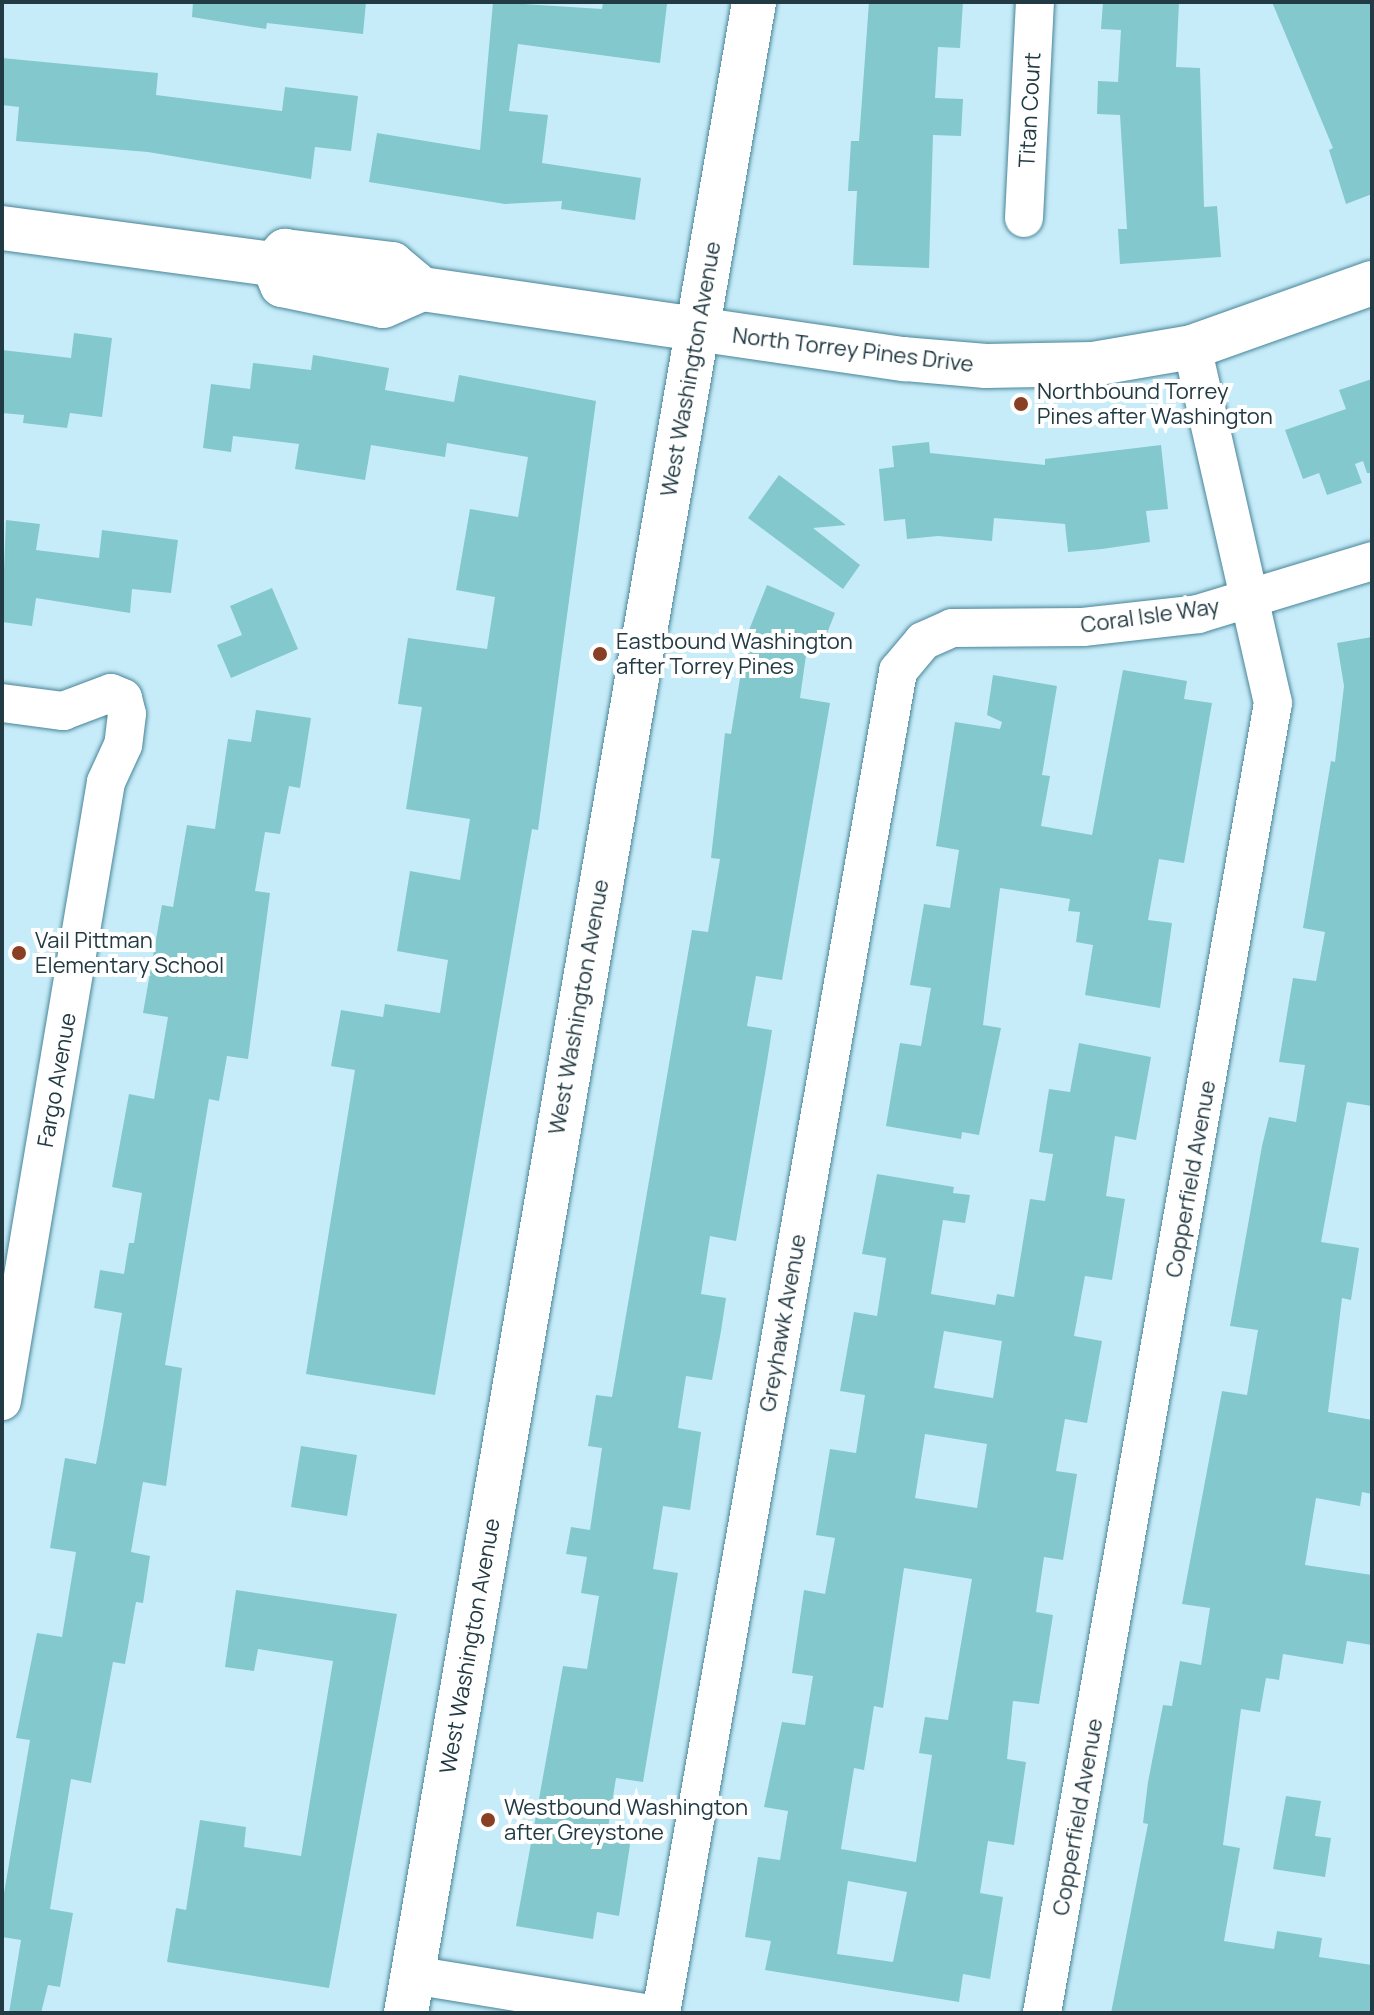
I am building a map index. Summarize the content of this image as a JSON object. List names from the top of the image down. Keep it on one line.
{"streets":{"main road":["North Torrey Pines Drive","West Washington Avenue"],"street":["Titan Court","Coral Isle Way","Fargo Avenue","Copperfield Avenue","Greyhawk Avenue"]},"crossings":[["North Torrey Pines Drive","West Washington Avenue"],["North Torrey Pines Drive","Copperfield Avenue"],["Coral Isle Way","Copperfield Avenue"],["Coral Isle Way","Greyhawk Avenue"]],"places":["Northbound Torrey Pines after Washington","Eastbound Washington after Torrey Pines","Vail Pittman Elementary School","Westbound Washington after Greystone"]}
